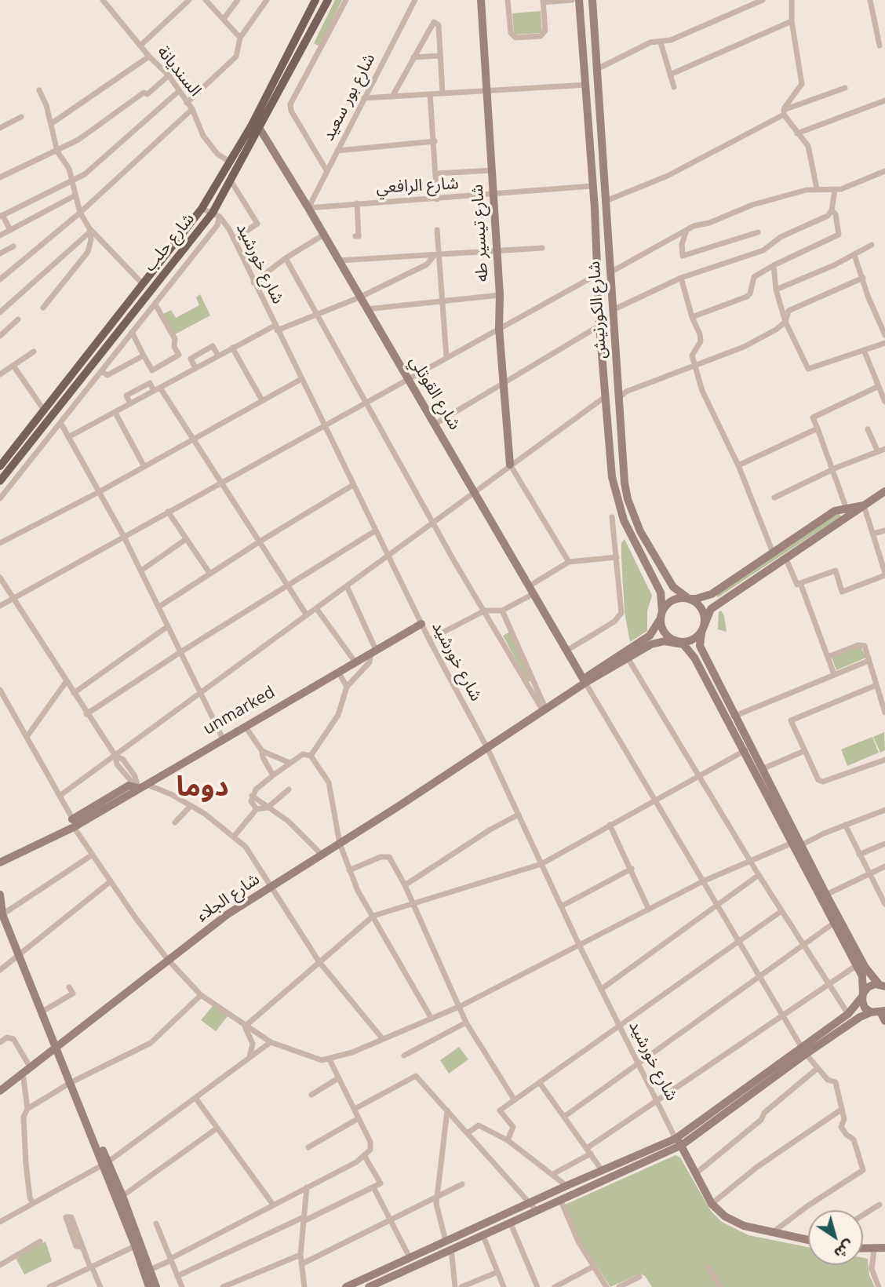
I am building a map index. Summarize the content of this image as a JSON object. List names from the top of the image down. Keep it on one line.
{"streets":{"main road":["شارع حلب"],"street":["السنديانة","شارع بور سعيد","شارع الرافعي","شارع تيسير طه","شارع خورشيد","شارع الكورنيش","شارع القوتلي","unmarked","شارع الجلاء"]},"crossings":[["السنديانة","شارع حلب"],["شارع بور سعيد","شارع الرافعي"],["شارع بور سعيد","شارع القوتلي"],["شارع الرافعي","شارع تيسير طه"],["شارع الرافعي","شارع الكورنيش"],["شارع الرافعي","شارع القوتلي"],["شارع حلب","شارع خورشيد"],["شارع حلب","شارع القوتلي"],["شارع خورشيد","unmarked"],["شارع خورشيد","شارع الجلاء"],["شارع القوتلي","شارع الجلاء"]],"districts":["دوما"],"north":"bottom right"}
